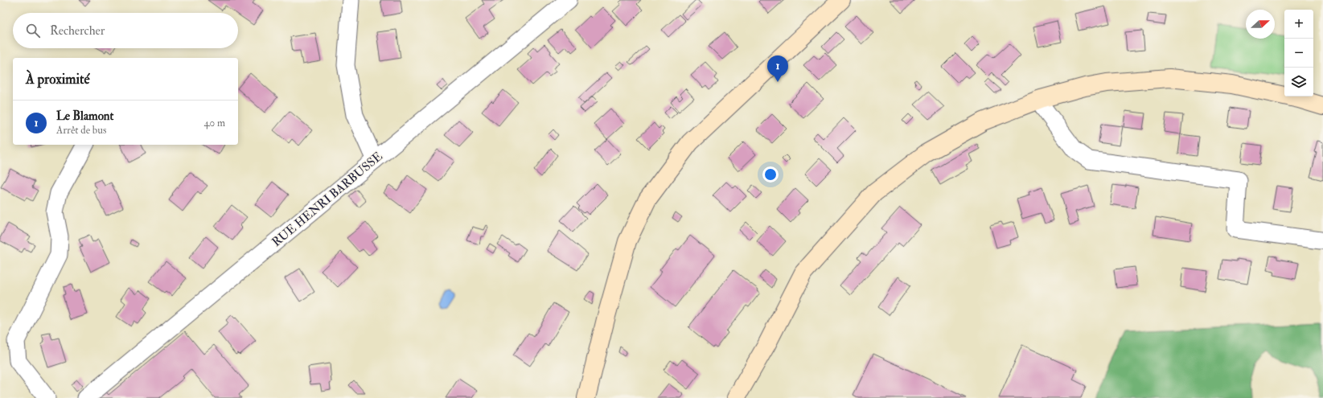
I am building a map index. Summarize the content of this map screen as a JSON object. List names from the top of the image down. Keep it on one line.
{"streets":{"street":["RUE HENRI BARBUSSE"]},"north":"right","page":{"map_buttons":["+","−"],"search":"Rechercher","pins":"1","heading":"À proximité","list":[{"mark":"1","name":"Le Blamont","note":"Arrêt de bus","value":"40 m"}]}}
